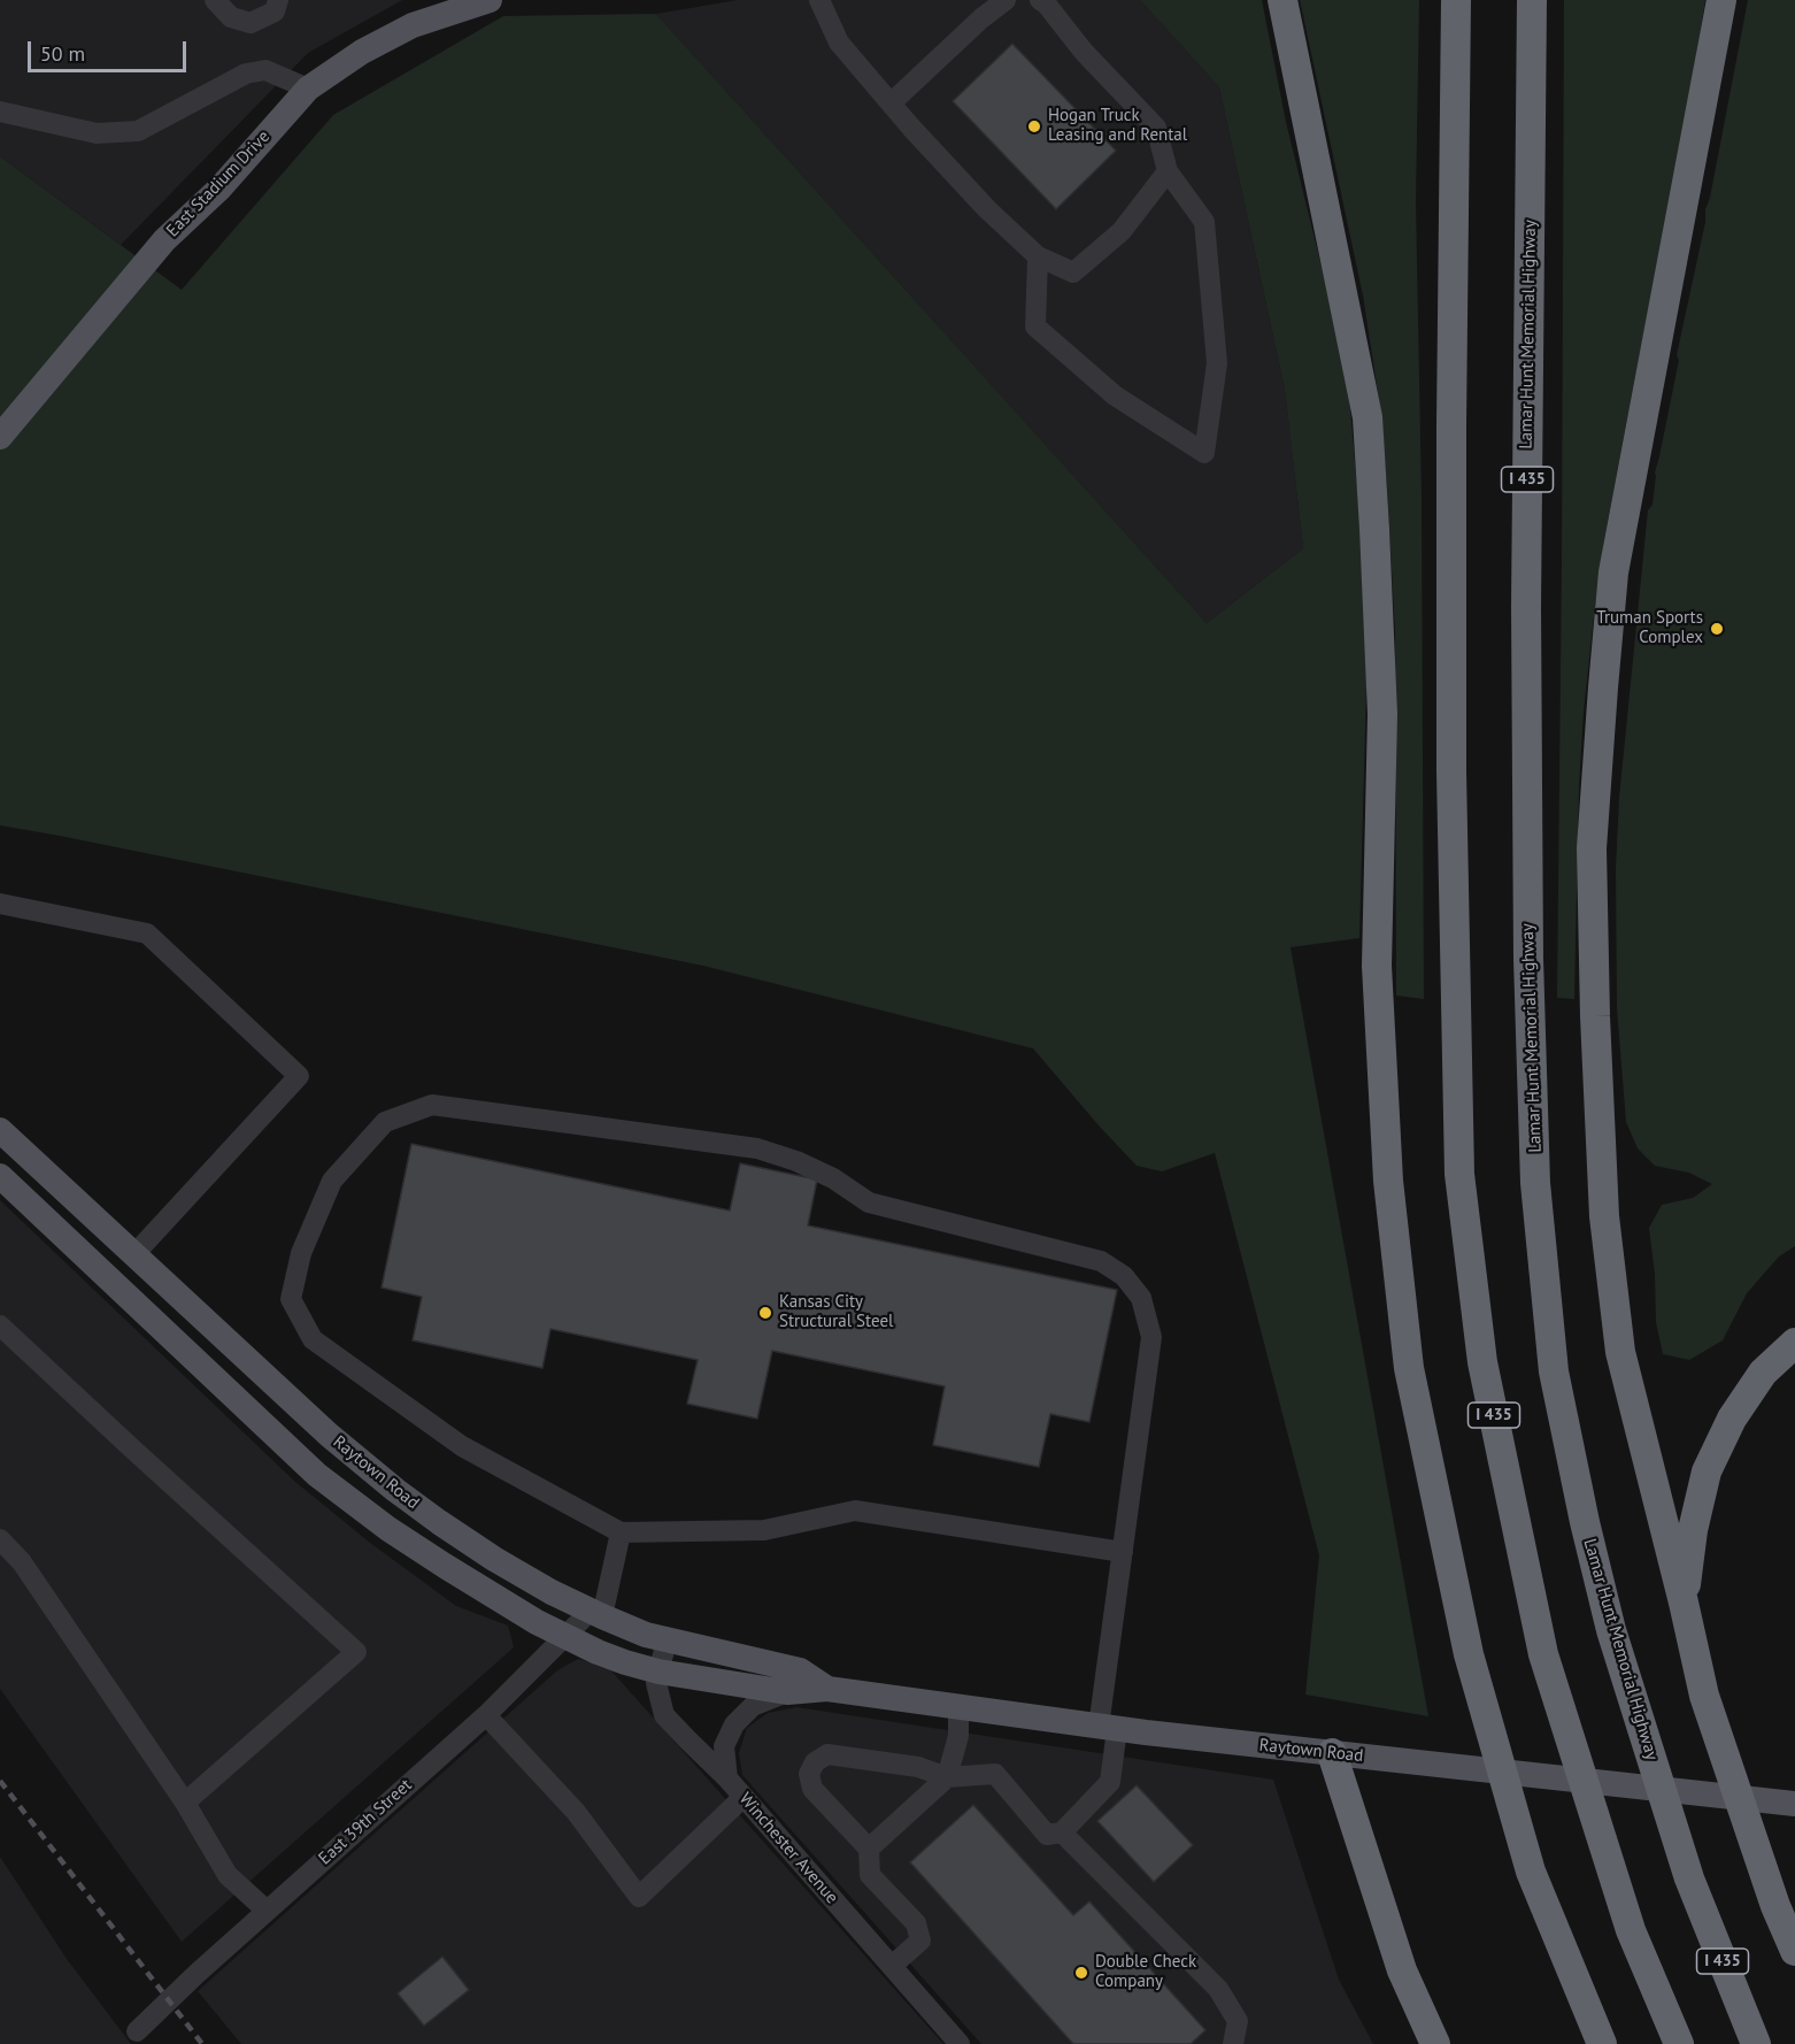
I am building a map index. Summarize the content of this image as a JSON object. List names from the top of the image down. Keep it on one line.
{"streets":{"highway":["Lamar Hunt Memorial Highway","I 435"],"main road":["East Stadium Drive","Raytown Road"],"street":["East 39th Street","Winchester Avenue"]},"crossings":[["Raytown Road","East 39th Street"],["Raytown Road","Winchester Avenue"]],"places":["Hogan Truck Leasing and Rental","Truman Sports Complex","Kansas City Structural Steel","Double Check Company"],"scale_bar":"50 m"}
